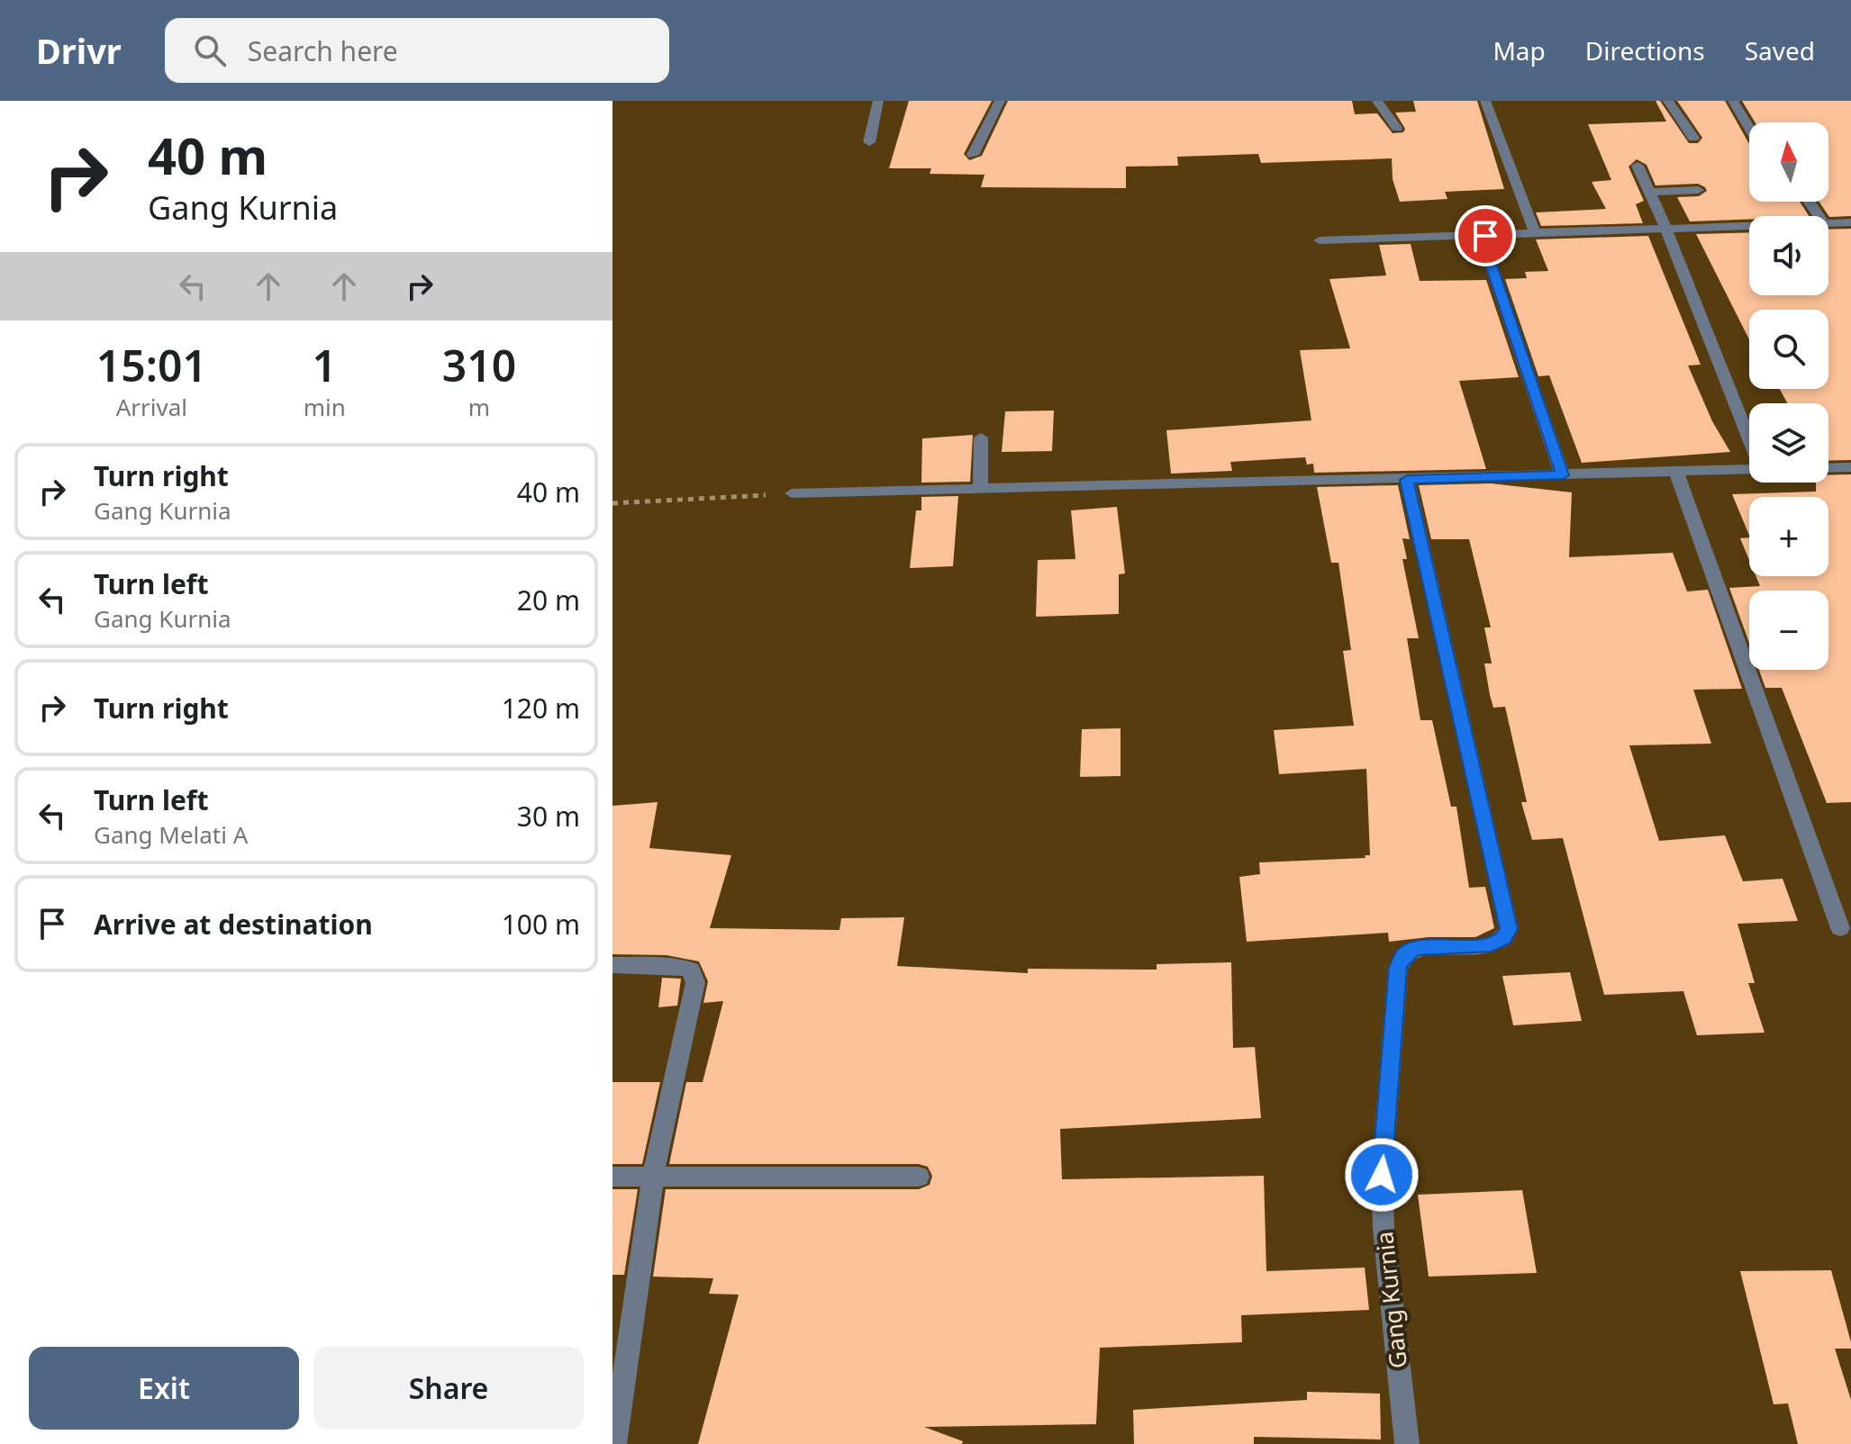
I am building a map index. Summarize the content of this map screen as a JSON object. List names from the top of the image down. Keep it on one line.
{"streets":{"street":["Gang Kurnia"]},"north":"top","page":{"header":"Drivr","search":"Search here","nav":["Map","Directions","Saved"],"turn":["40 m","Gang Kurnia"],"map_buttons":["+","−"],"eta":["15:01","Arrival","1","min","310","m"],"list":[{"name":"Turn right","note":"Gang Kurnia","value":"40 m"},{"name":"Turn left","note":"Gang Kurnia","value":"20 m"},{"name":"Turn right","value":"120 m"},{"name":"Turn left","note":"Gang Melati A","value":"30 m"},{"name":"Arrive at destination","value":"100 m"}],"buttons":["Exit","Share"]}}
